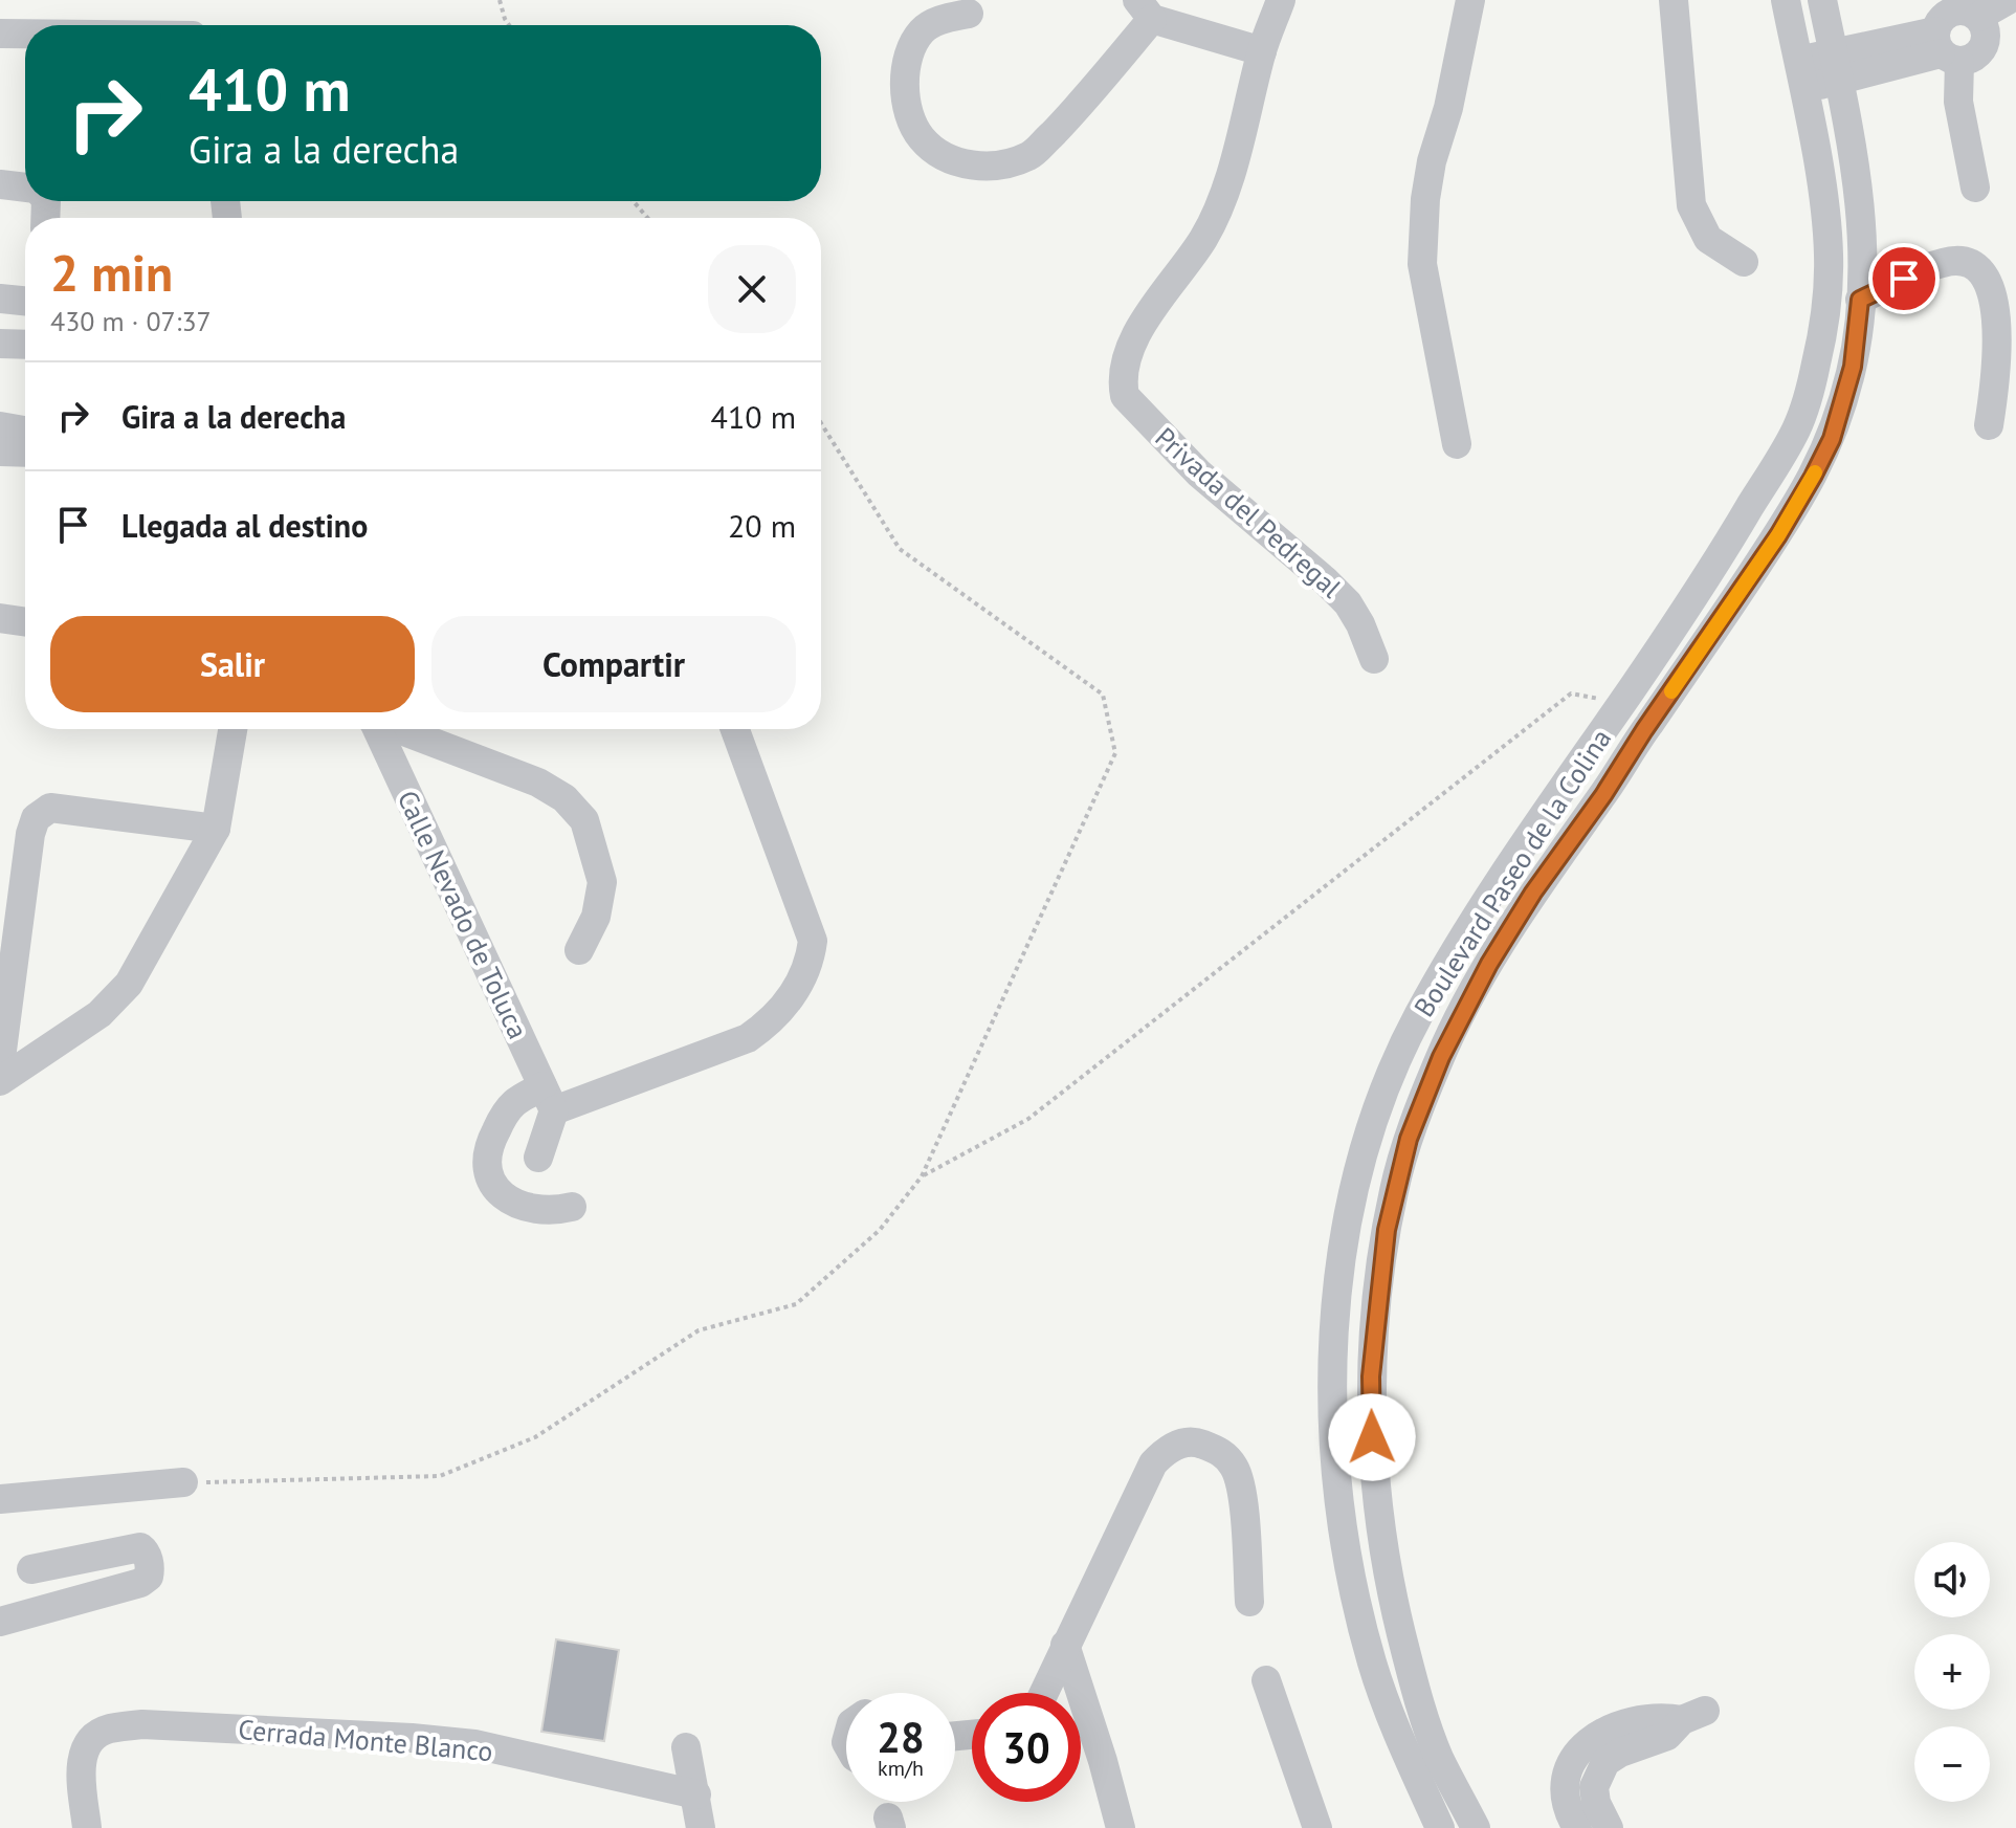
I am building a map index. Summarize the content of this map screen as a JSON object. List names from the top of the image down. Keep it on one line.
{"streets":{"street":["Privada del Pedregal","Boulevard Paseo de la Colina","Calle Nevado de Toluca","Cerrada Monte Blanco"]},"page":{"turn":["410 m","Gira a la derecha"],"heading":["2 min","430 m · 07:37"],"list":[{"name":"Gira a la derecha","value":"410 m"},{"name":"Llegada al destino","value":"20 m"}],"buttons":["Salir","Compartir"],"map_buttons":["+","−"],"speed":"28 km/h","limit":"30"}}
